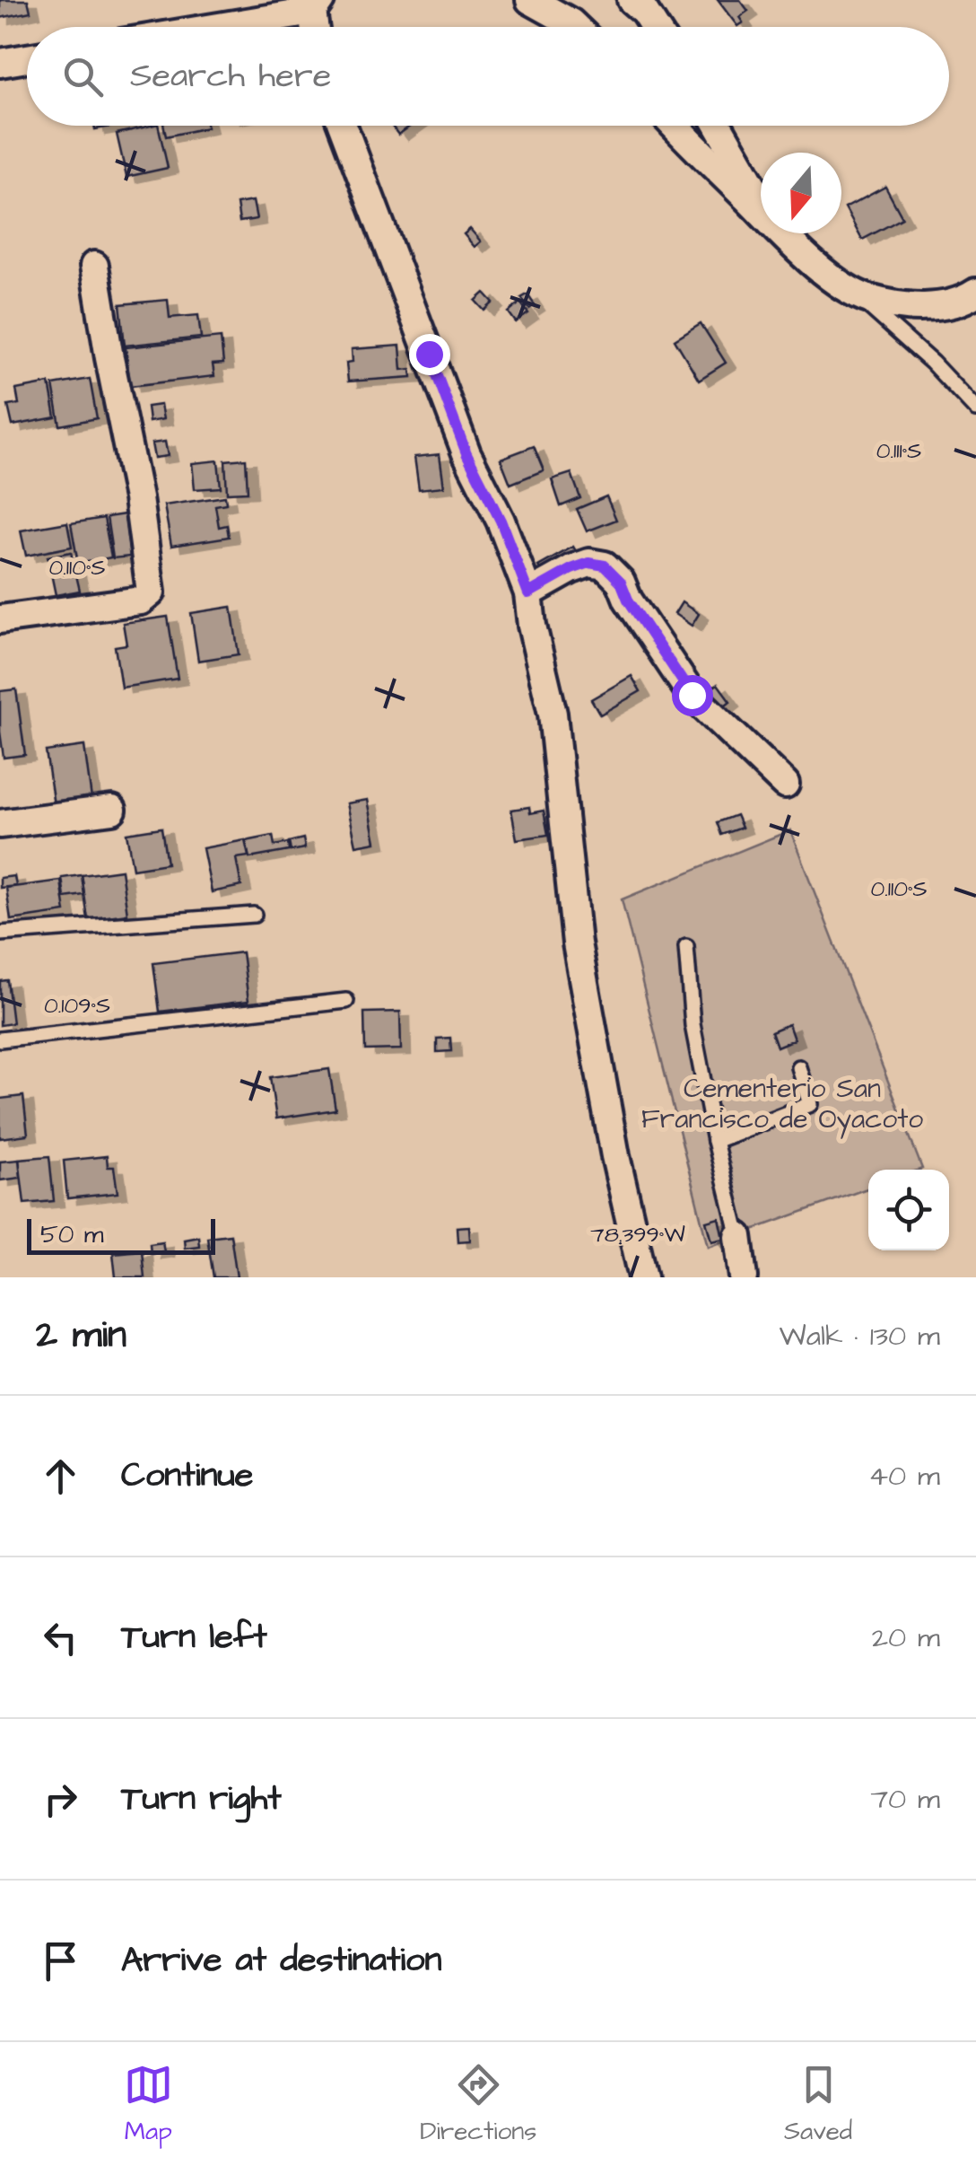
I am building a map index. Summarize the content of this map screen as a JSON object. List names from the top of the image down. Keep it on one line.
{"parks":["Cementerio San Francisco de Oyacoto"],"scale_bar":"50 m","north":"bottom","page":{"search":"Search here","scale":"50 m","heading":["2 min","Walk · 130 m"],"list":[["Continue","40 m"],["Turn left","20 m"],["Turn right","70 m"],"Arrive at destination"],"nav":["Map","Directions","Saved"]},"coordinates":["0.111°S","0.110°S","0.109°S","78.399°W"]}
